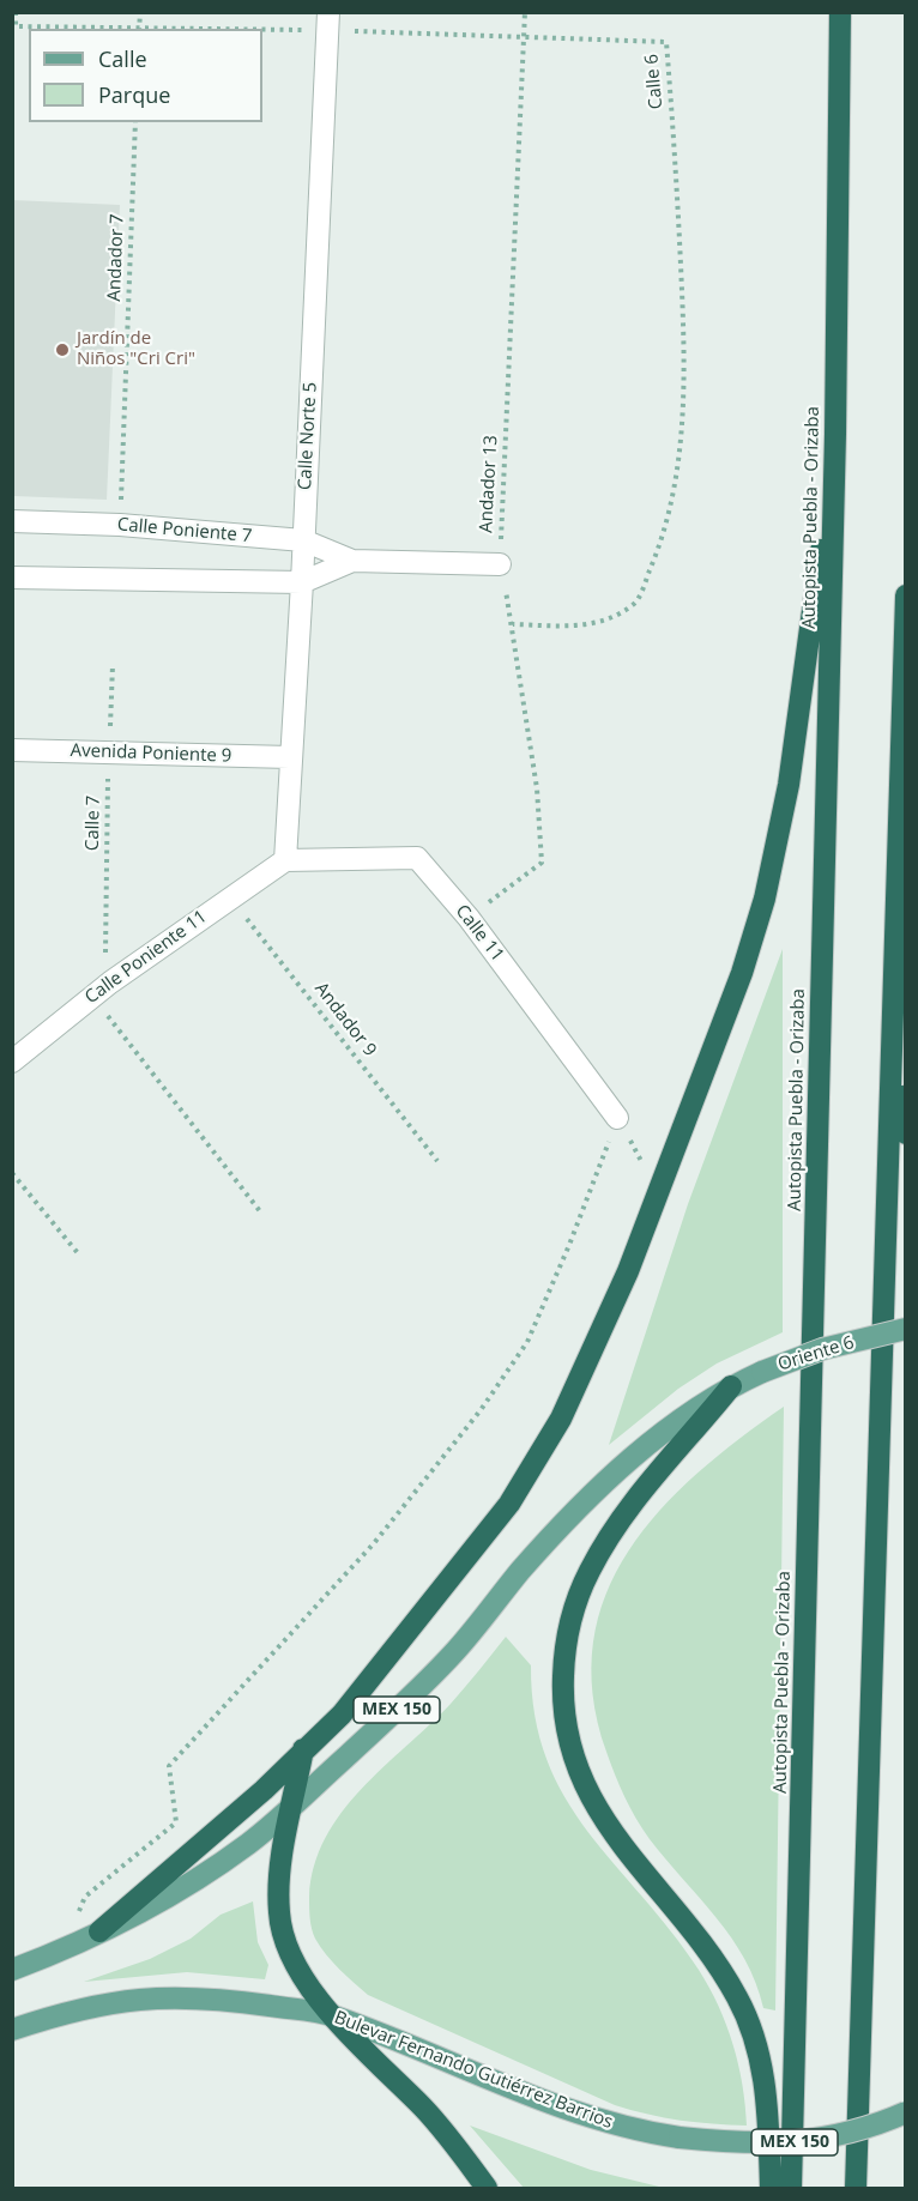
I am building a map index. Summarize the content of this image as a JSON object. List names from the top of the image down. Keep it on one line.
{"streets":{"highway":["Autopista Puebla - Orizaba"],"main road":["Oriente 6","MEX 150","Bulevar Fernando Gutiérrez Barrios"],"street":["Calle Norte 5","Calle Poniente 7","Avenida Poniente 9","Calle 11","Calle Poniente 11"],"path":["Calle 6","Andador 7","Andador 13","Calle 7","Andador 9"]},"crossings":[["Calle 6","Calle Norte 5"],["Calle 6","Andador 13"],["Andador 7","Calle Poniente 7"],["Calle Norte 5","Calle Poniente 7"],["Calle Norte 5","Avenida Poniente 9"],["Calle Norte 5","Calle 11"],["Calle Norte 5","Calle Poniente 11"],["Andador 13","Calle Poniente 7"],["Andador 13","Calle 11"],["Avenida Poniente 9","Calle 7"],["Calle 7","Calle Poniente 11"],["Calle 11","Calle Poniente 11"],["Calle Poniente 11","Andador 9"],["Oriente 6","MEX 150"]],"places":["Jardín de Niños \"Cri Cri\""],"legend":["Calle","Parque"]}
